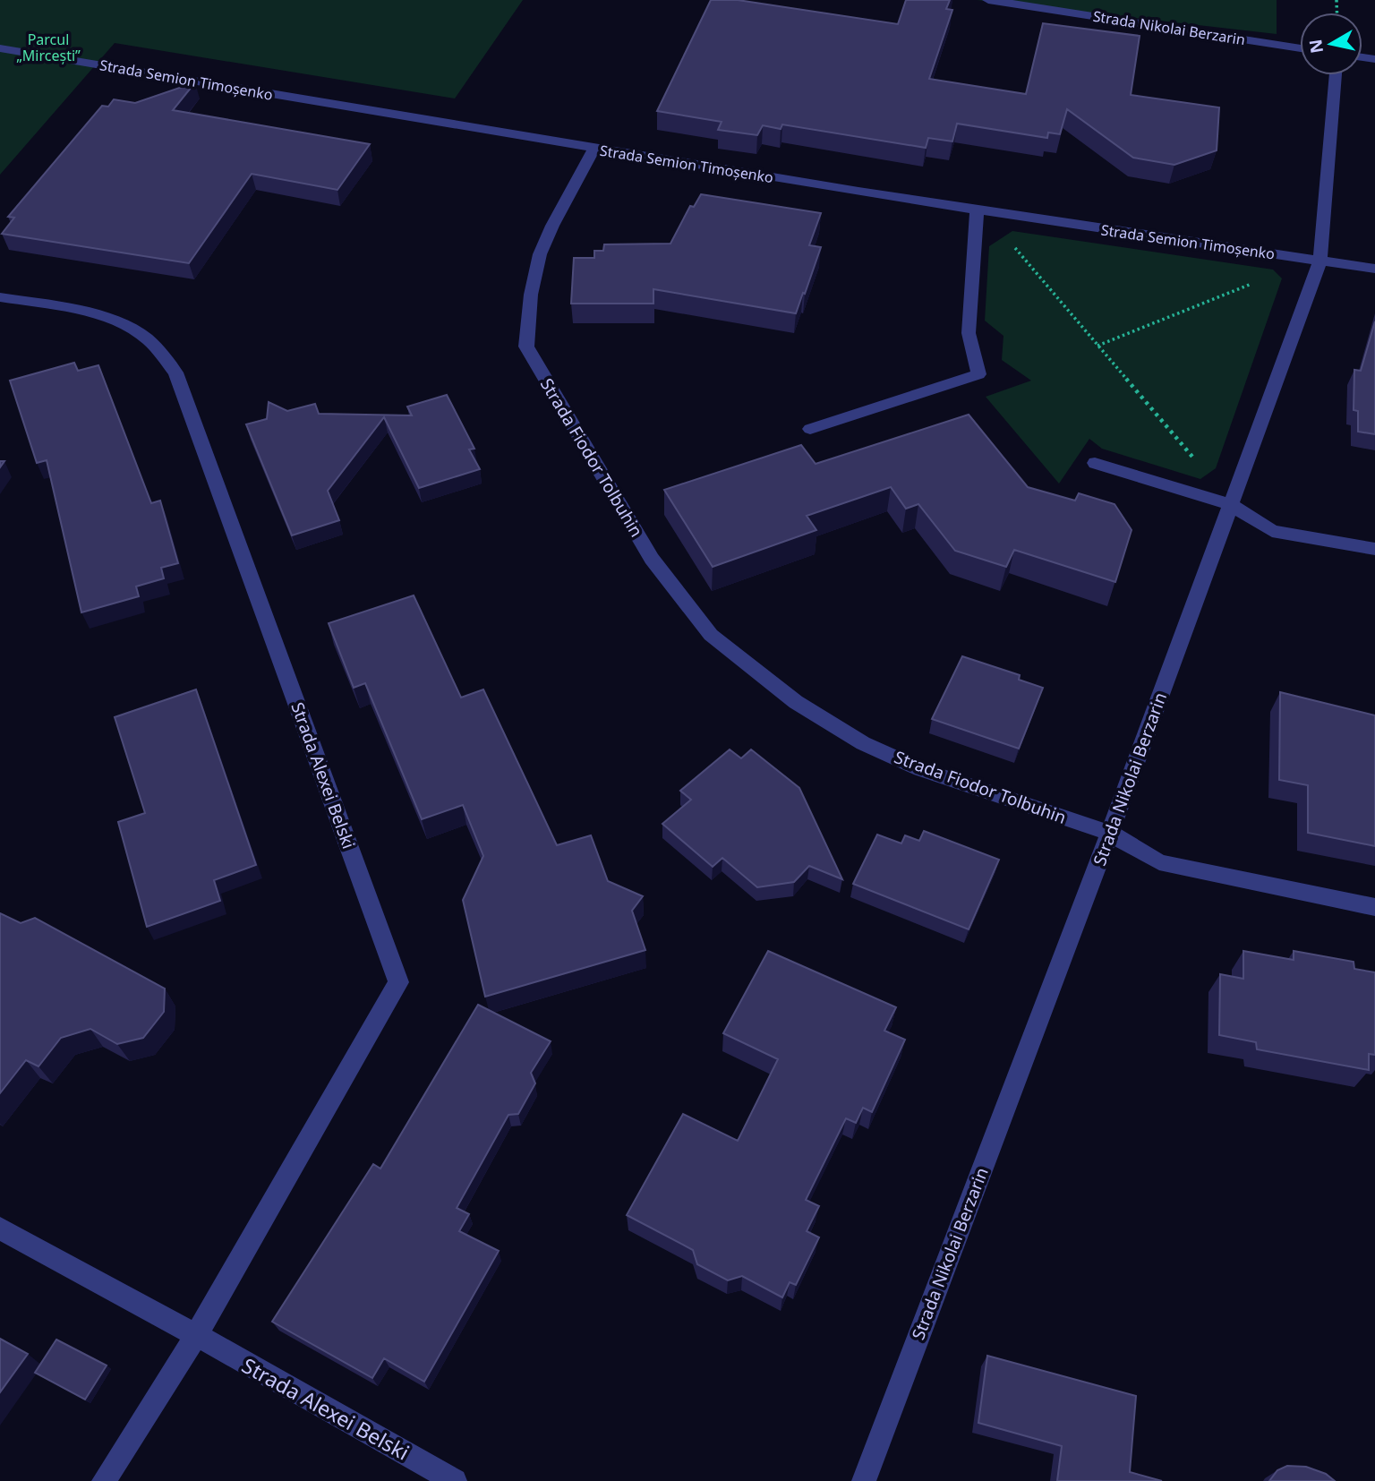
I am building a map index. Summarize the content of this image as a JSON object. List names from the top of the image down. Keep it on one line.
{"streets":{"street":["Strada Nikolai Berzarin","Strada Semion Timoșenko","Strada Fiodor Tolbuhin","Strada Alexei Belski"]},"crossings":[["Strada Nikolai Berzarin","Strada Semion Timoșenko"],["Strada Nikolai Berzarin","Strada Fiodor Tolbuhin"],["Strada Semion Timoșenko","Strada Fiodor Tolbuhin"]],"parks":["Parcul „Mircești”"],"north":"left"}
